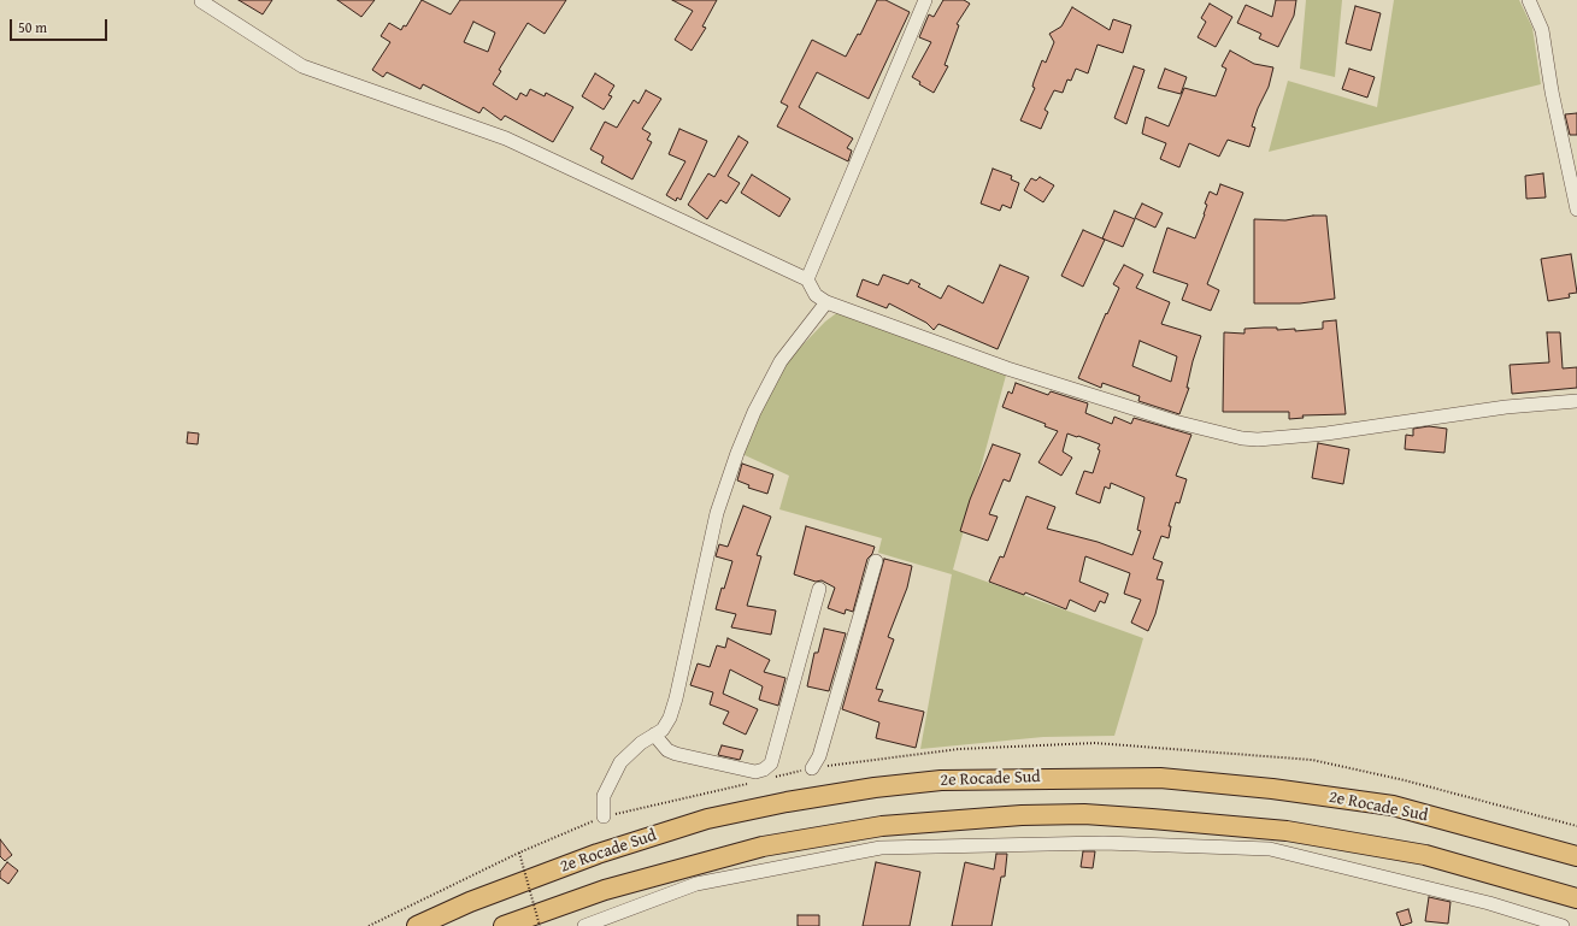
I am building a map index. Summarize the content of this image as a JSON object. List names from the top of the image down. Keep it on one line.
{"streets":{"highway":["2e Rocade Sud"]},"scale_bar":"50 m"}
